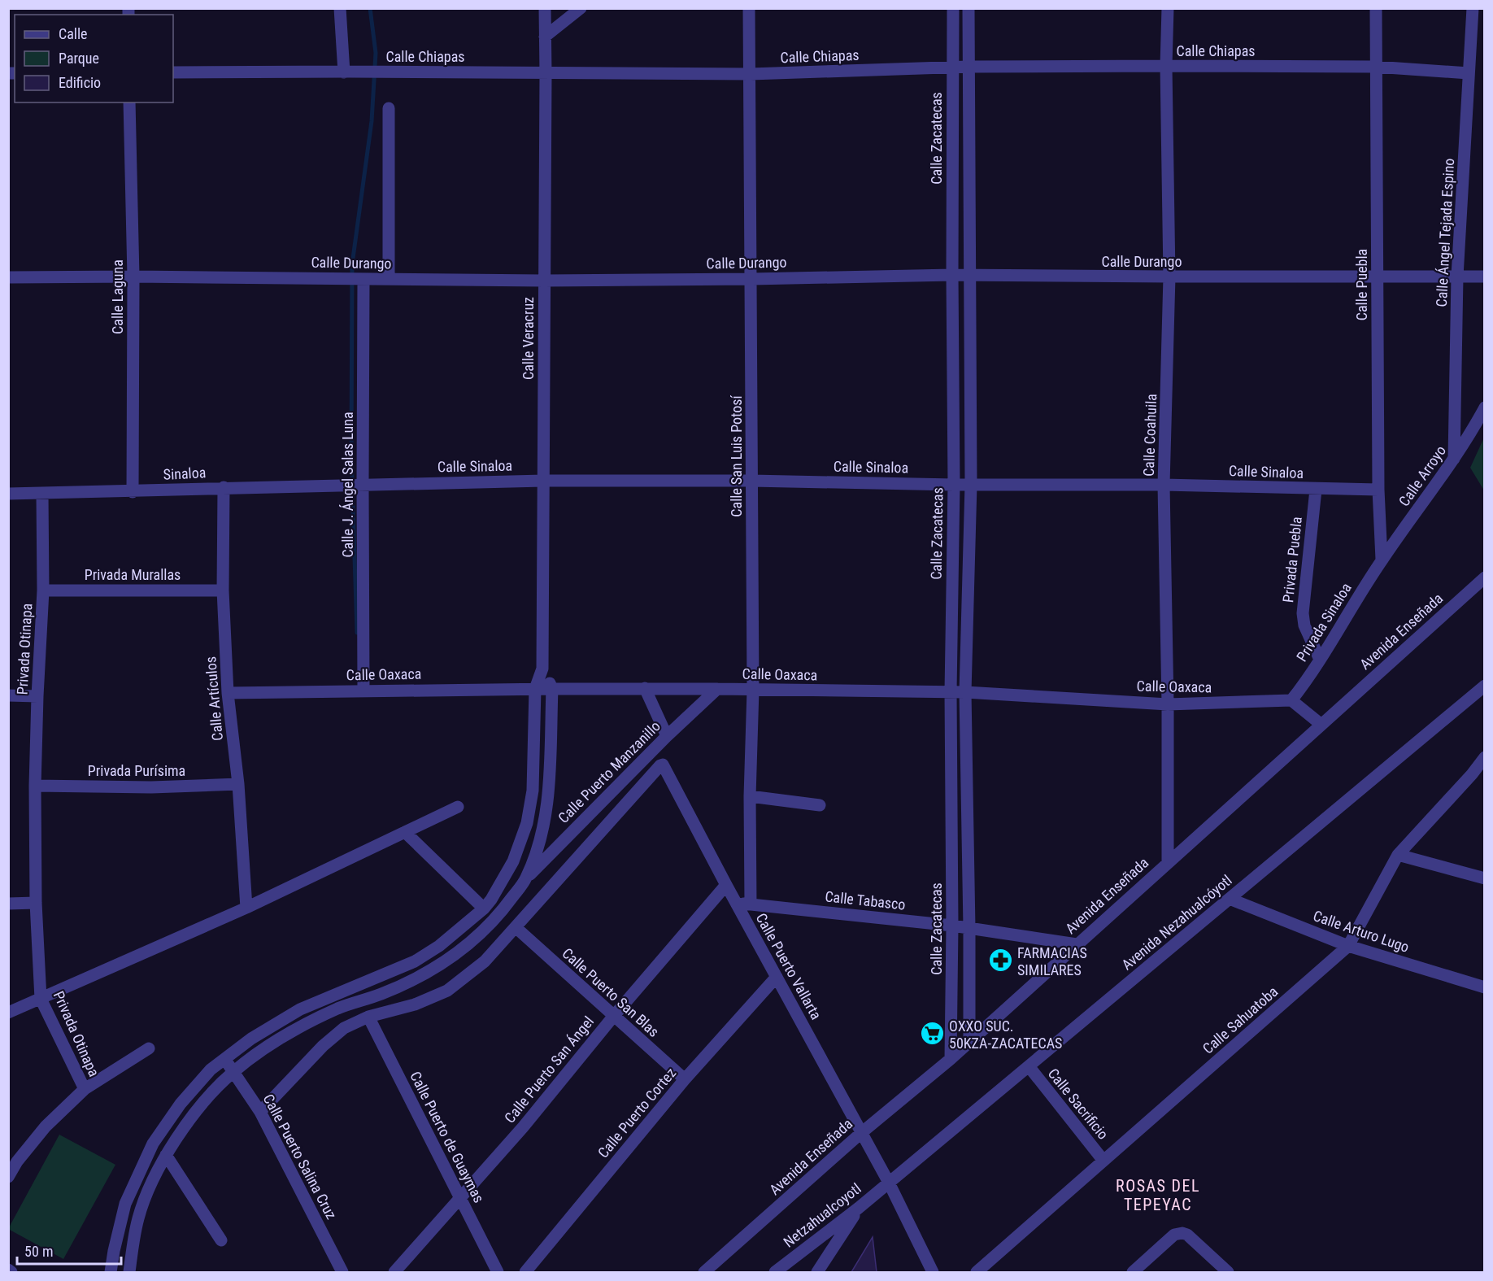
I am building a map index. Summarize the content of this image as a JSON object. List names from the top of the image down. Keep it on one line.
{"streets":{"street":["Calle Chiapas","Calle Zacatecas","Calle Ángel Tejada Espino","Calle Durango","Calle Puebla","Calle Laguna","Calle Veracruz","Calle Coahuila","Calle San Luis Potosí","Calle Sinaloa","Sinaloa","Calle Arroyo","Calle J. Ángel Salas Luna","Privada Puebla","Privada Murallas","Privada Sinaloa","Avenida Enseñada","Privada Otinapa","Calle Oaxaca","Calle Artículos","Privada Purísima","Calle Puerto Manzanillo","Calle Tabasco","Avenida Nezahualcóyotl","Calle Arturo Lugo","Calle Puerto Vallarta","Calle Puerto San Blas","Calle Sahuatoba","Calle Puerto San Ángel","Calle Sacrificio","Calle Puerto Cortez","Calle Puerto de Guaymas","Calle Puerto Salina Cruz","Netzahualcoyotl"]},"crossings":[["Calle Chiapas","Calle Zacatecas"],["Calle Chiapas","Calle Ángel Tejada Espino"],["Calle Chiapas","Calle Puebla"],["Calle Chiapas","Calle Veracruz"],["Calle Chiapas","Calle Coahuila"],["Calle Chiapas","Calle San Luis Potosí"],["Calle Zacatecas","Calle Durango"],["Calle Zacatecas","Calle Sinaloa"],["Calle Zacatecas","Avenida Enseñada"],["Calle Zacatecas","Calle Oaxaca"],["Calle Zacatecas","Calle Tabasco"],["Calle Ángel Tejada Espino","Calle Durango"],["Calle Ángel Tejada Espino","Calle Arroyo"],["Calle Durango","Calle Puebla"],["Calle Durango","Calle Laguna"],["Calle Durango","Calle Veracruz"],["Calle Durango","Calle Coahuila"],["Calle Durango","Calle San Luis Potosí"],["Calle Durango","Calle J. Ángel Salas Luna"],["Calle Puebla","Calle Sinaloa"],["Calle Puebla","Calle Arroyo"],["Calle Puebla","Privada Sinaloa"],["Calle Laguna","Sinaloa"],["Calle Veracruz","Calle Sinaloa"],["Calle Veracruz","Calle Oaxaca"],["Calle Veracruz","Calle Puerto Salina Cruz"],["Calle Coahuila","Calle Sinaloa"],["Calle Coahuila","Avenida Enseñada"],["Calle Coahuila","Calle Oaxaca"],["Calle San Luis Potosí","Calle Sinaloa"],["Calle San Luis Potosí","Calle Oaxaca"],["Calle San Luis Potosí","Calle Tabasco"],["Calle Sinaloa","Sinaloa"],["Calle Sinaloa","Calle J. Ángel Salas Luna"],["Calle Sinaloa","Privada Puebla"],["Sinaloa","Calle J. Ángel Salas Luna"],["Sinaloa","Privada Otinapa"],["Sinaloa","Calle Artículos"],["Calle Arroyo","Privada Sinaloa"],["Calle J. Ángel Salas Luna","Calle Oaxaca"],["Privada Puebla","Privada Sinaloa"],["Privada Murallas","Privada Otinapa"],["Privada Murallas","Calle Artículos"],["Privada Sinaloa","Calle Oaxaca"],["Avenida Enseñada","Calle Tabasco"],["Avenida Enseñada","Calle Puerto Vallarta"],["Privada Otinapa","Privada Purísima"],["Calle Oaxaca","Calle Artículos"],["Calle Oaxaca","Calle Puerto Manzanillo"],["Calle Artículos","Privada Purísima"],["Calle Tabasco","Calle Puerto Vallarta"],["Avenida Nezahualcóyotl","Calle Arturo Lugo"],["Avenida Nezahualcóyotl","Calle Puerto Vallarta"],["Avenida Nezahualcóyotl","Calle Sacrificio"],["Avenida Nezahualcóyotl","Netzahualcoyotl"],["Calle Arturo Lugo","Calle Sahuatoba"],["Calle Puerto Vallarta","Calle Puerto San Blas"],["Calle Puerto Vallarta","Calle Puerto San Ángel"],["Calle Puerto Vallarta","Calle Puerto Cortez"],["Calle Puerto Vallarta","Netzahualcoyotl"],["Calle Puerto San Blas","Calle Puerto San Ángel"],["Calle Puerto San Blas","Calle Puerto Cortez"],["Calle Sahuatoba","Calle Sacrificio"],["Calle Puerto San Ángel","Calle Puerto de Guaymas"]],"districts":["ROSAS DEL TEPEYAC"],"places":{"pharmacy":["FARMACIAS SIMILARES"],"supermarket":["OXXO SUC. 50KZA-ZACATECAS"]},"legend":["Calle","Parque","Edificio"],"scale_bar":"50 m"}
